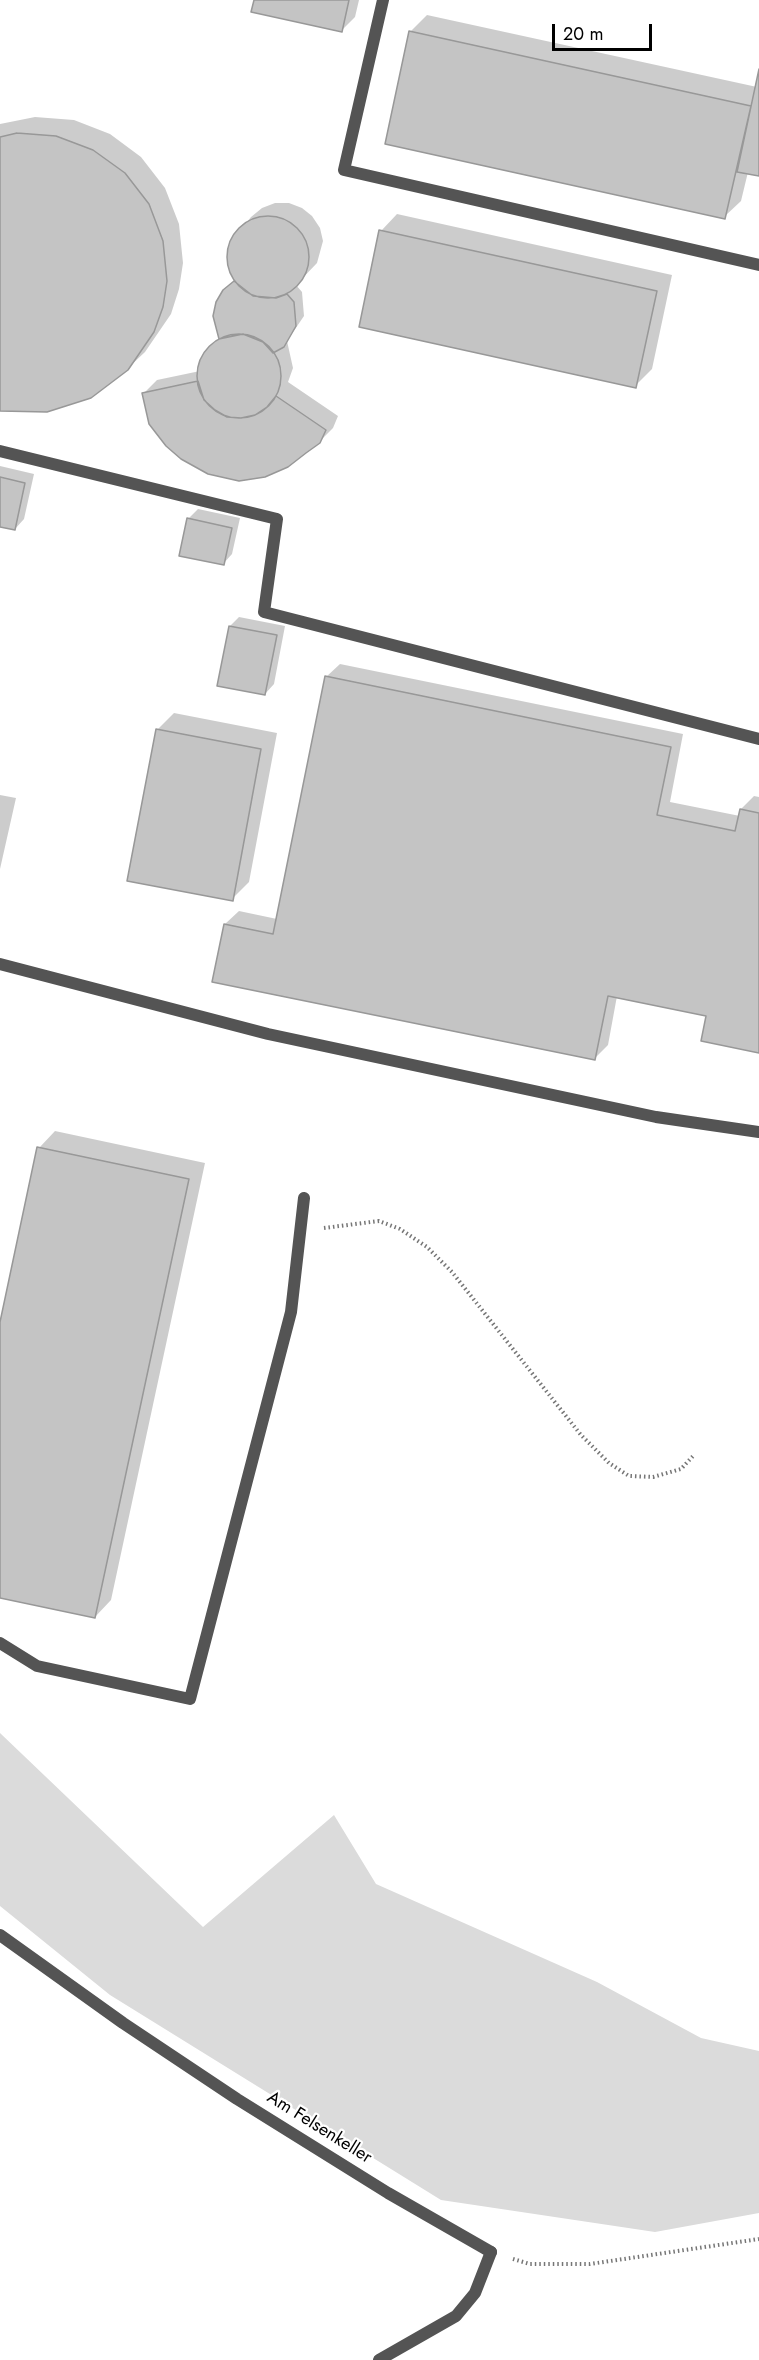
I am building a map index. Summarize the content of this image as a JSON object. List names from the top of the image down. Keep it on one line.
{"streets":{"street":["Am Felsenkeller"]},"scale_bar":"20 m"}
